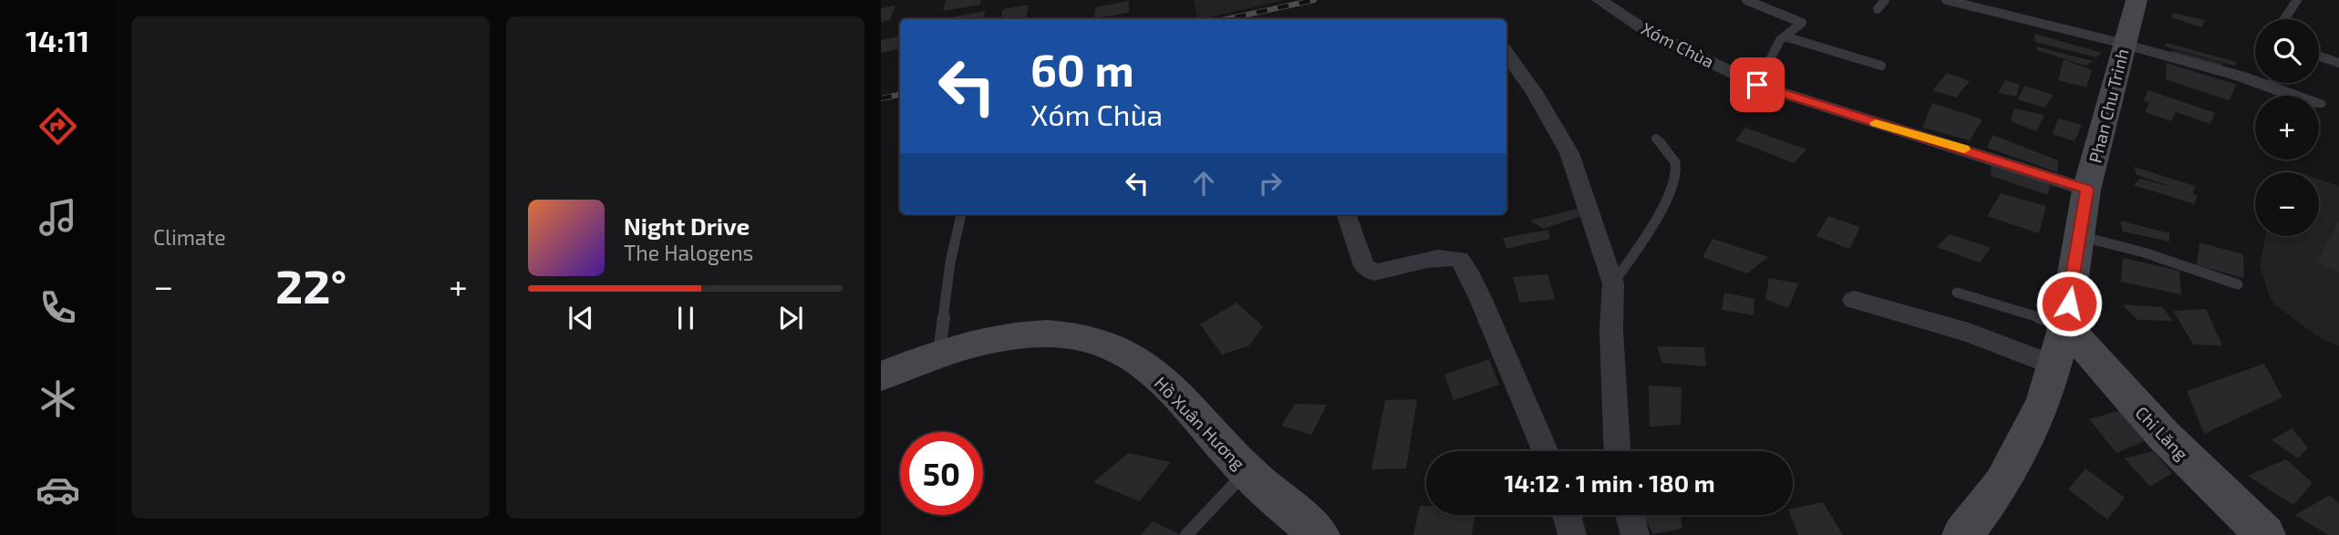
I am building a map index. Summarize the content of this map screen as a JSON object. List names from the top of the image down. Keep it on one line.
{"streets":{"main road":["Phan Chu Trinh","Hồ Xuân Hương","Chi Lăng"],"street":["Xóm Chùa"]},"crossings":[["Xóm Chùa","Phan Chu Trinh"],["Phan Chu Trinh","Chi Lăng"]],"page":{"tabs":"14:11","tile":"Climate","map_buttons":["+","−"],"turn":["60 m","Xóm Chùa"],"song":["Night Drive","The Halogens"],"heat":["−","22°","+"],"limit":"50","trip":"14:12 · 1 min · 180 m"}}
